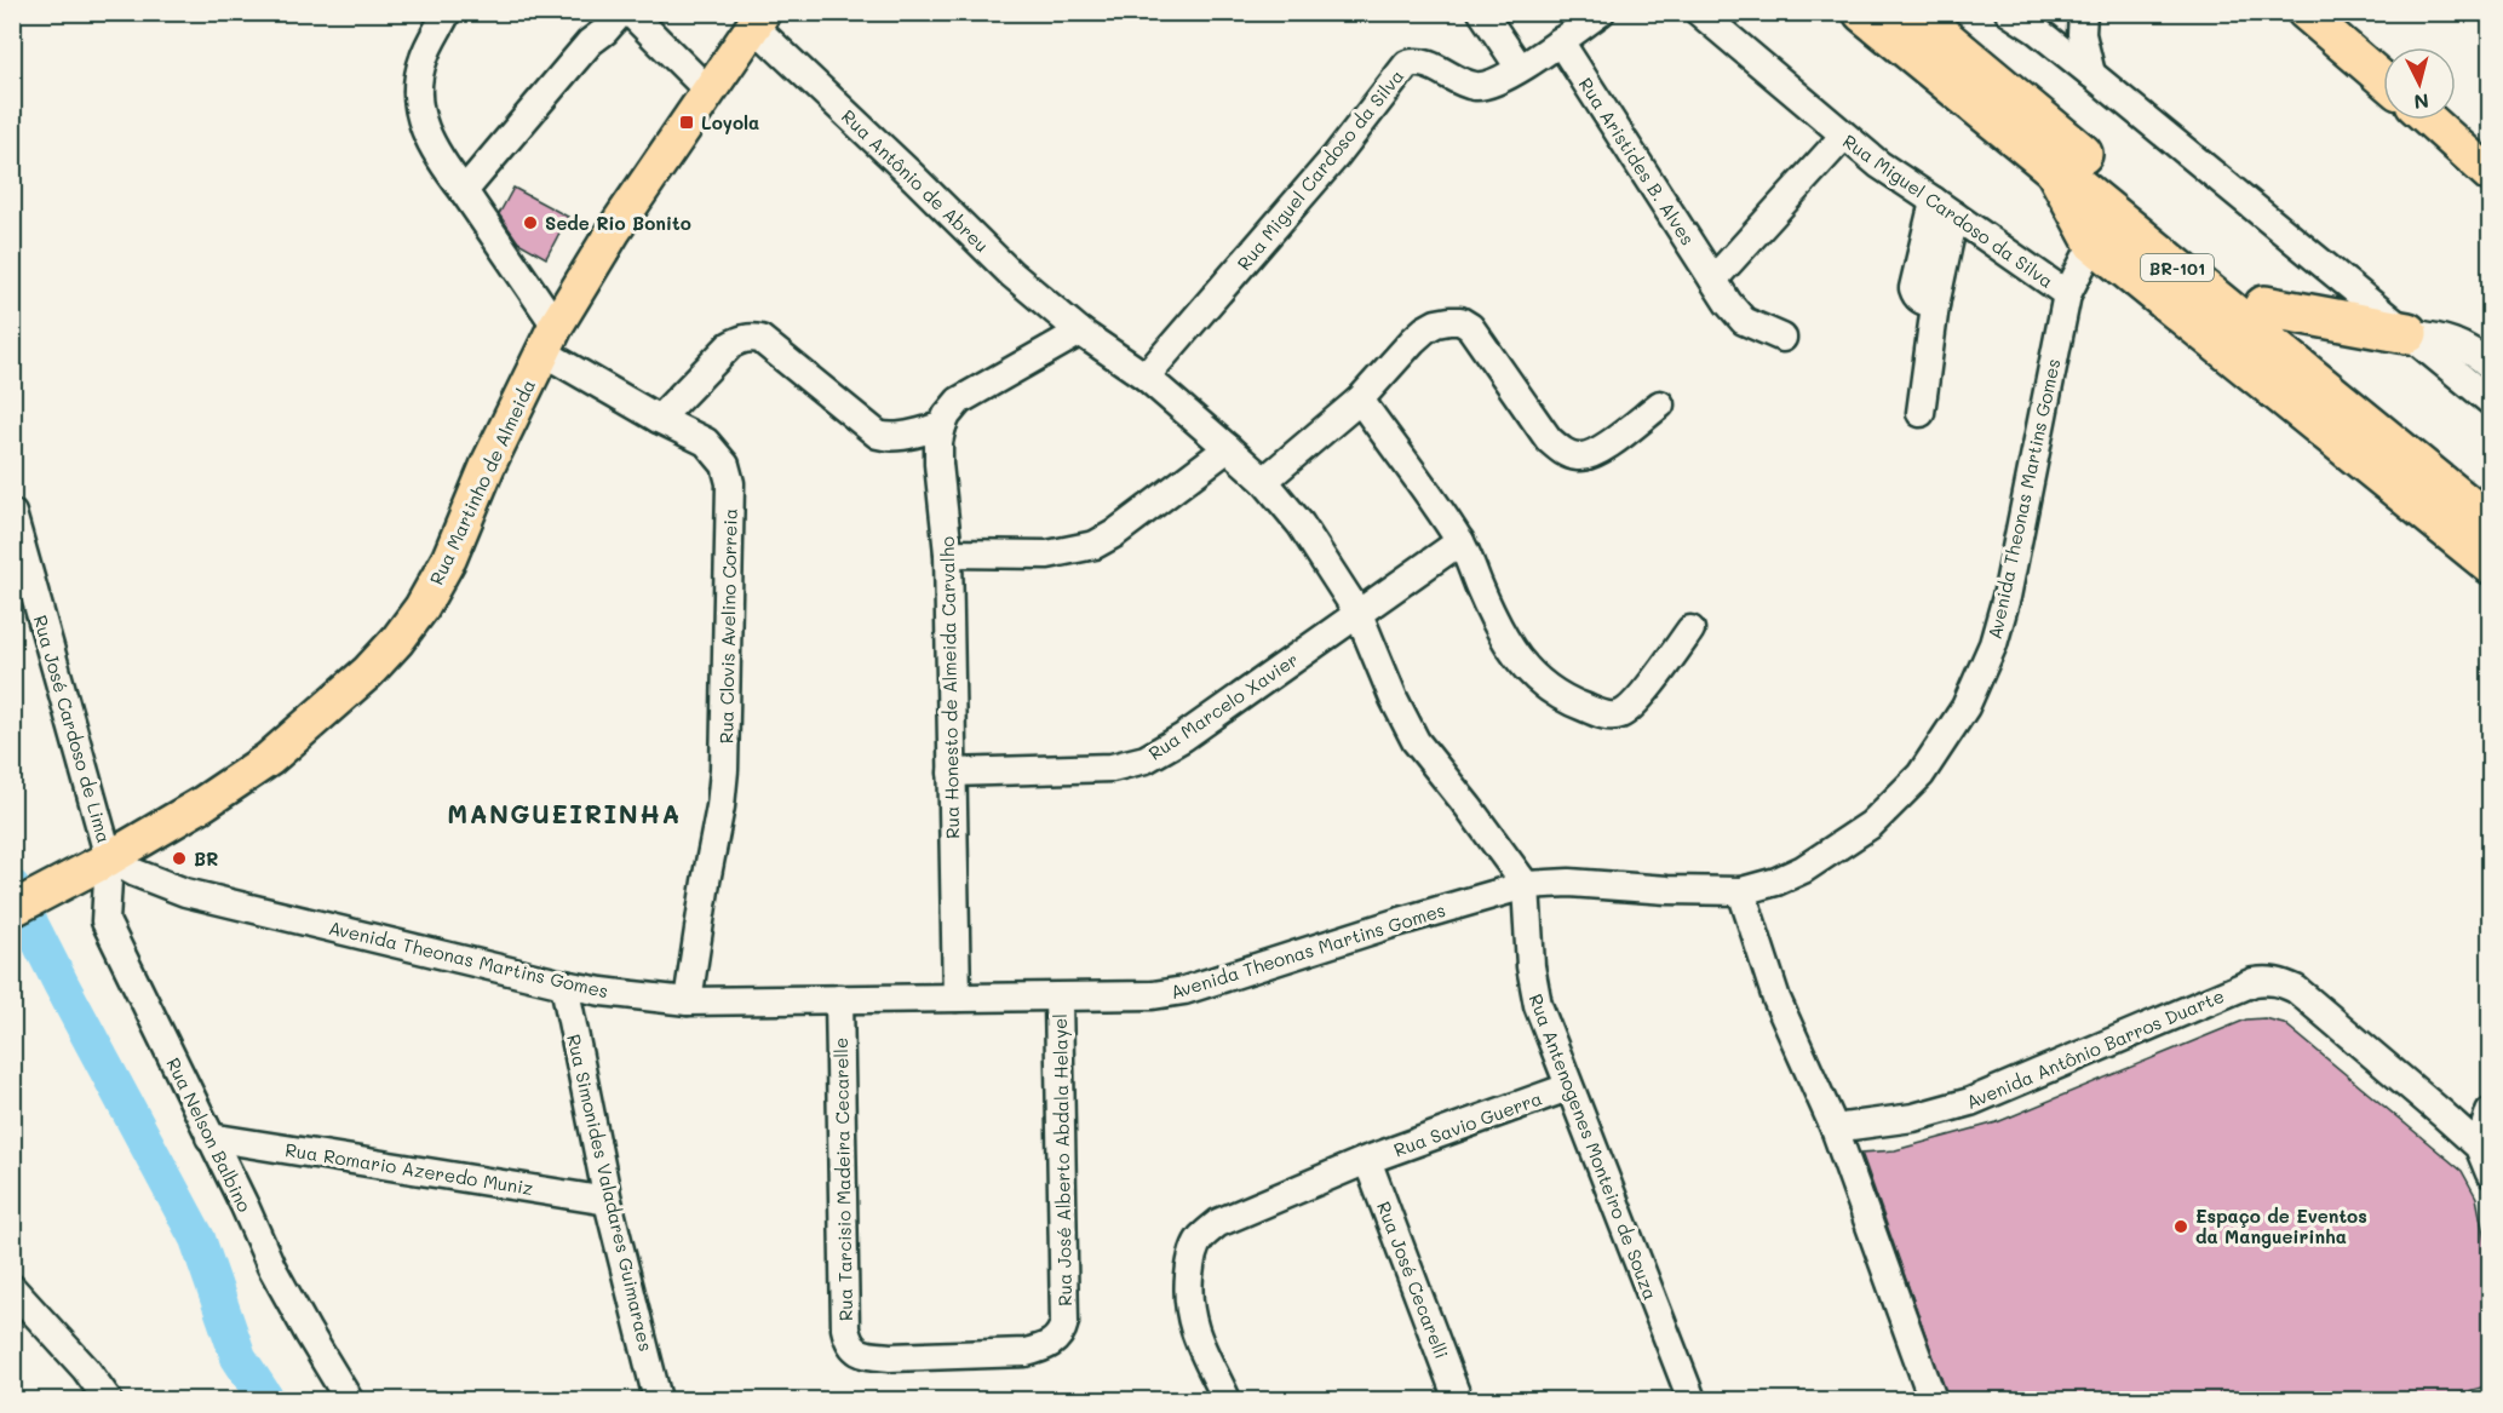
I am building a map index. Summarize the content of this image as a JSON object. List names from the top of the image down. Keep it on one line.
{"streets":{"highway":["BR-101"],"main road":["Rua Martinho de Almeida"],"street":["Rua Aristides B. Alves","Rua Miguel Cardoso da Silva","Rua Antônio de Abreu","Avenida Theonas Martins Gomes","Rua Clovis Avelino Correia","Rua Honesto de Almeida Carvalho","Rua Marcelo Xavier","Rua José Cardoso de Lima","Avenida Antônio Barros Duarte","Rua Savio Guerra","Rua Nelson Balbino","Rua Antenogenes Monteiro de Souza","Rua José Alberto Abdala Helayel","Rua Romario Azeredo Muniz","Rua Tarcisio Madeira Cecarelle","Rua Simonides Valadares Guimaraes","Rua José Cecarelli"]},"crossings":[["Rua Aristides B. Alves","Rua Miguel Cardoso da Silva"],["Rua Miguel Cardoso da Silva","Rua Antônio de Abreu"],["Rua Miguel Cardoso da Silva","Avenida Theonas Martins Gomes"],["Rua Antônio de Abreu","Rua Martinho de Almeida"],["Rua Antônio de Abreu","Avenida Theonas Martins Gomes"],["Rua Antônio de Abreu","Rua Marcelo Xavier"],["Rua Antônio de Abreu","Rua Antenogenes Monteiro de Souza"],["Rua Martinho de Almeida","Avenida Theonas Martins Gomes"],["Rua Martinho de Almeida","Rua Clovis Avelino Correia"],["Rua Martinho de Almeida","Rua José Cardoso de Lima"],["Rua Martinho de Almeida","Rua Nelson Balbino"],["Avenida Theonas Martins Gomes","Rua Clovis Avelino Correia"],["Avenida Theonas Martins Gomes","Rua Honesto de Almeida Carvalho"],["Avenida Theonas Martins Gomes","Rua José Cardoso de Lima"],["Avenida Theonas Martins Gomes","Rua Nelson Balbino"],["Avenida Theonas Martins Gomes","Rua Antenogenes Monteiro de Souza"],["Avenida Theonas Martins Gomes","Rua José Alberto Abdala Helayel"],["Avenida Theonas Martins Gomes","Rua Tarcisio Madeira Cecarelle"],["Avenida Theonas Martins Gomes","Rua Simonides Valadares Guimaraes"],["Rua Honesto de Almeida Carvalho","Rua Marcelo Xavier"],["Rua José Cardoso de Lima","Rua Nelson Balbino"],["Rua Savio Guerra","Rua Antenogenes Monteiro de Souza"],["Rua Savio Guerra","Rua José Cecarelli"],["Rua Nelson Balbino","Rua Romario Azeredo Muniz"],["Rua José Alberto Abdala Helayel","Rua Tarcisio Madeira Cecarelle"],["Rua Romario Azeredo Muniz","Rua Simonides Valadares Guimaraes"]],"districts":["MANGUEIRINHA"],"places":{"transit":["Loyola"],"other":["Sede Rio Bonito","BR","Espaço de Eventos da Mangueirinha"]},"north":"bottom"}
